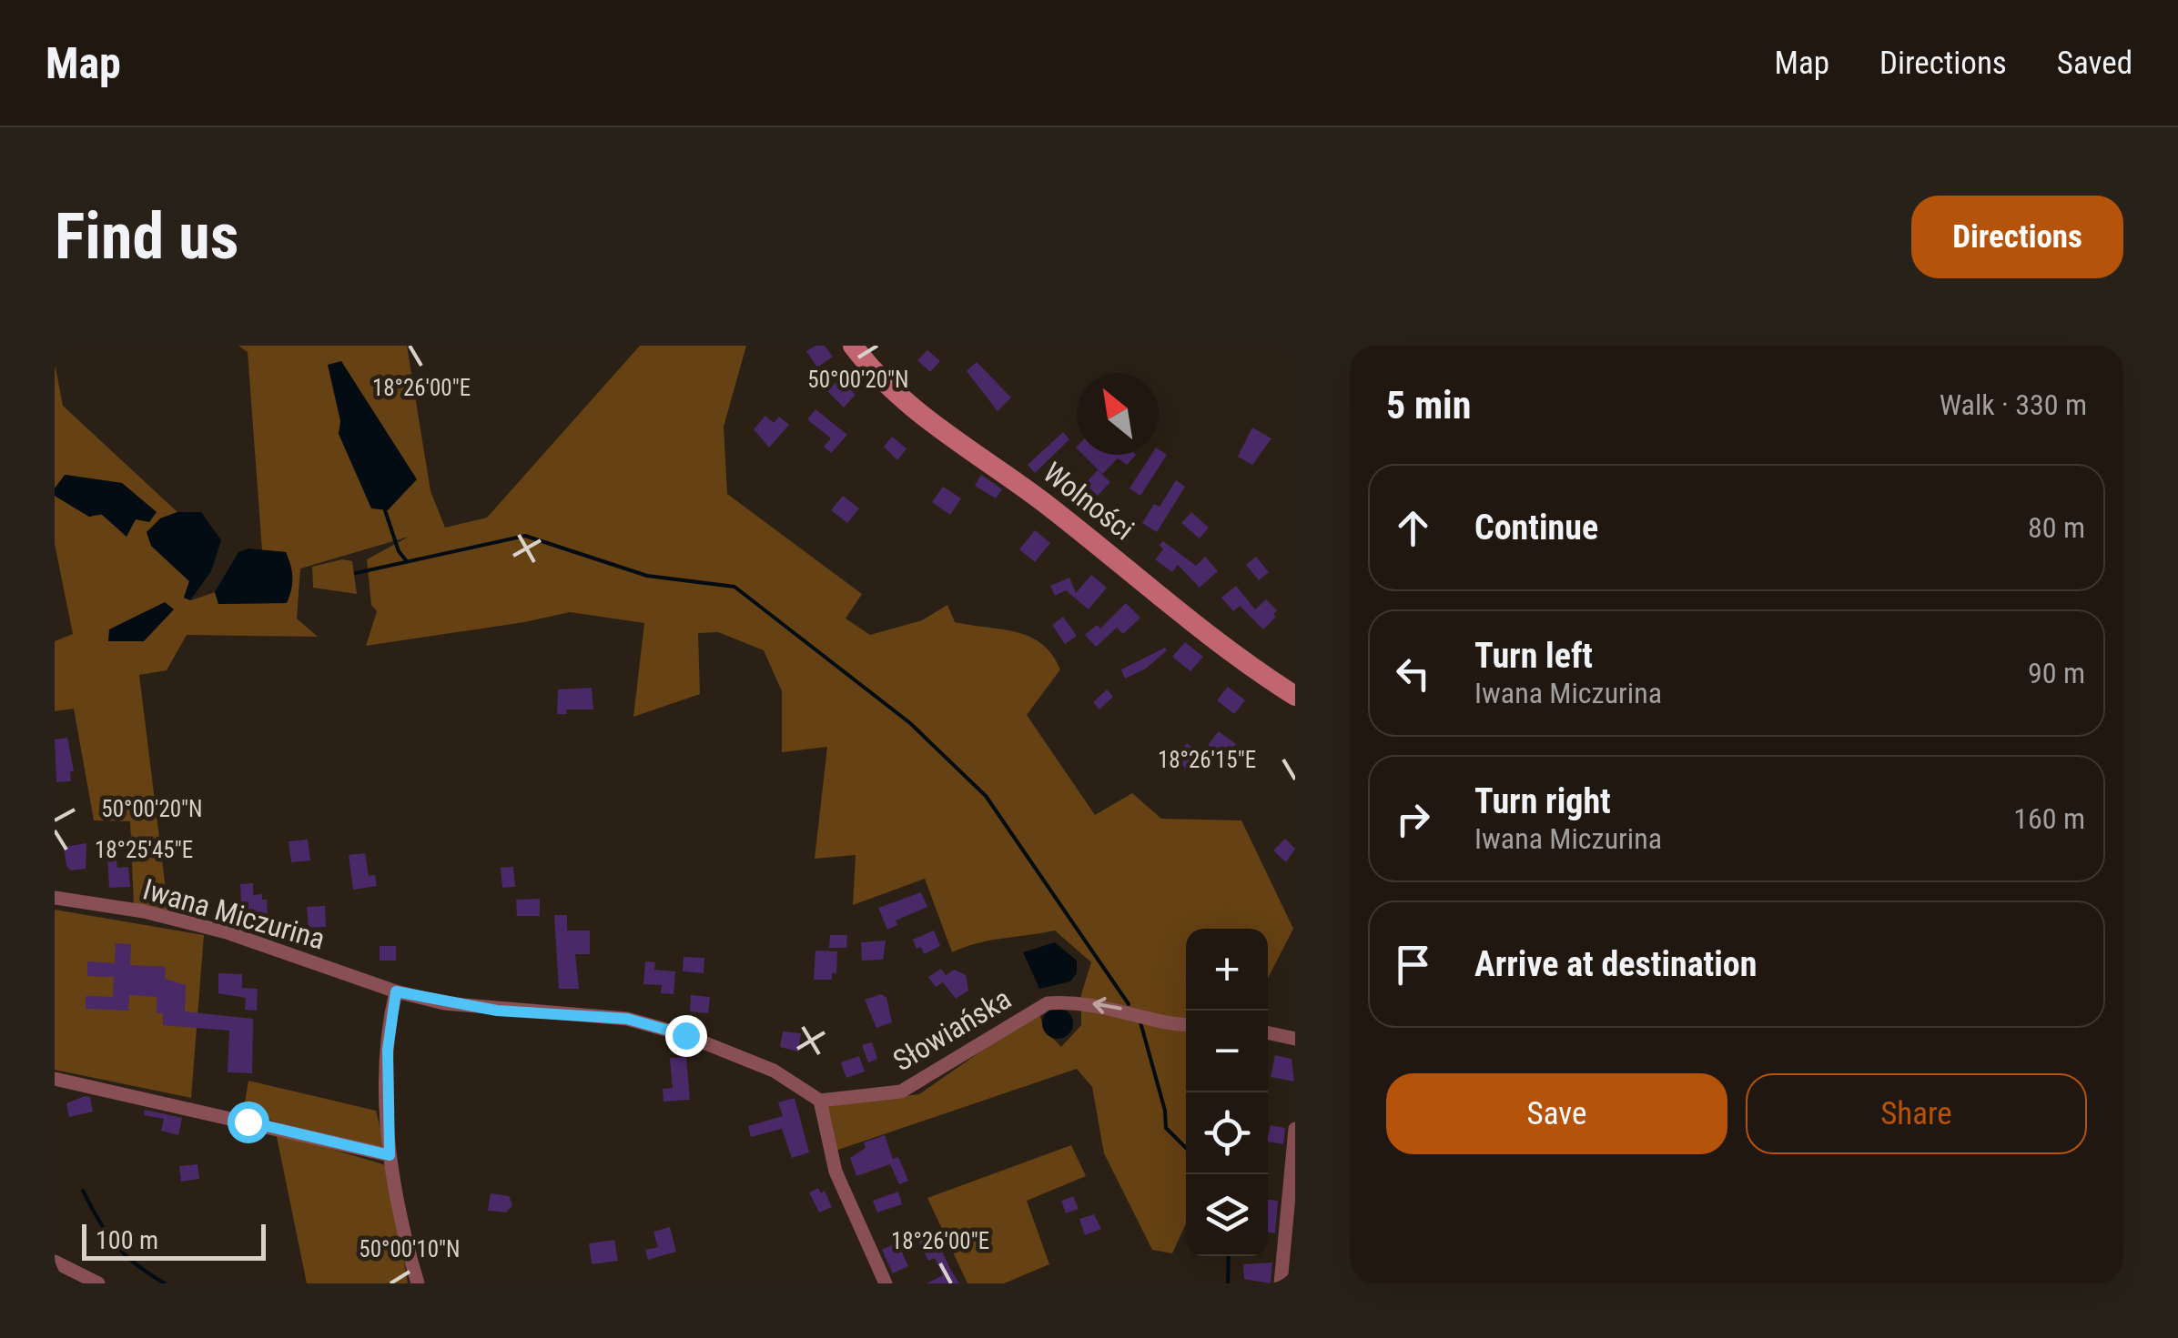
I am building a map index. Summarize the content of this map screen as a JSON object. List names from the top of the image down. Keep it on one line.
{"streets":{"street":["Wolności","Iwana Miczurina","Słowiańska"]},"crossings":[["Iwana Miczurina","Słowiańska"]],"one_way":["Słowiańska"],"scale_bar":"100 m","north":"top left","page":{"header":"Map","nav":["Map","Directions","Saved"],"buttons":["Directions",["Save","Share"]],"title":"Find us","heading":["5 min","Walk · 330 m"],"list":[["Continue","80 m"],["Turn left","Iwana Miczurina","90 m"],["Turn right","Iwana Miczurina","160 m"],"Arrive at destination"],"map_buttons":["+","−"],"scale":"100 m"},"coordinates":["50°00'20\"N","18°26'00\"E","18°26'15\"E","18°25'45\"E","50°00'10\"N"]}
